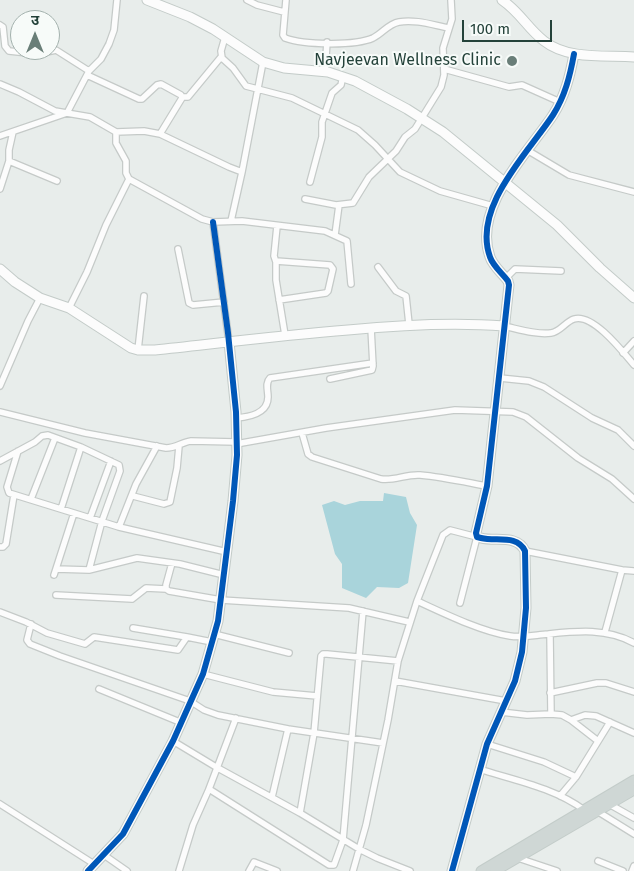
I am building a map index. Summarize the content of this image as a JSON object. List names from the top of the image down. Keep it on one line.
{"places":["Navjeevan Wellness Clinic"],"scale_bar":"100 m","north":"top"}
